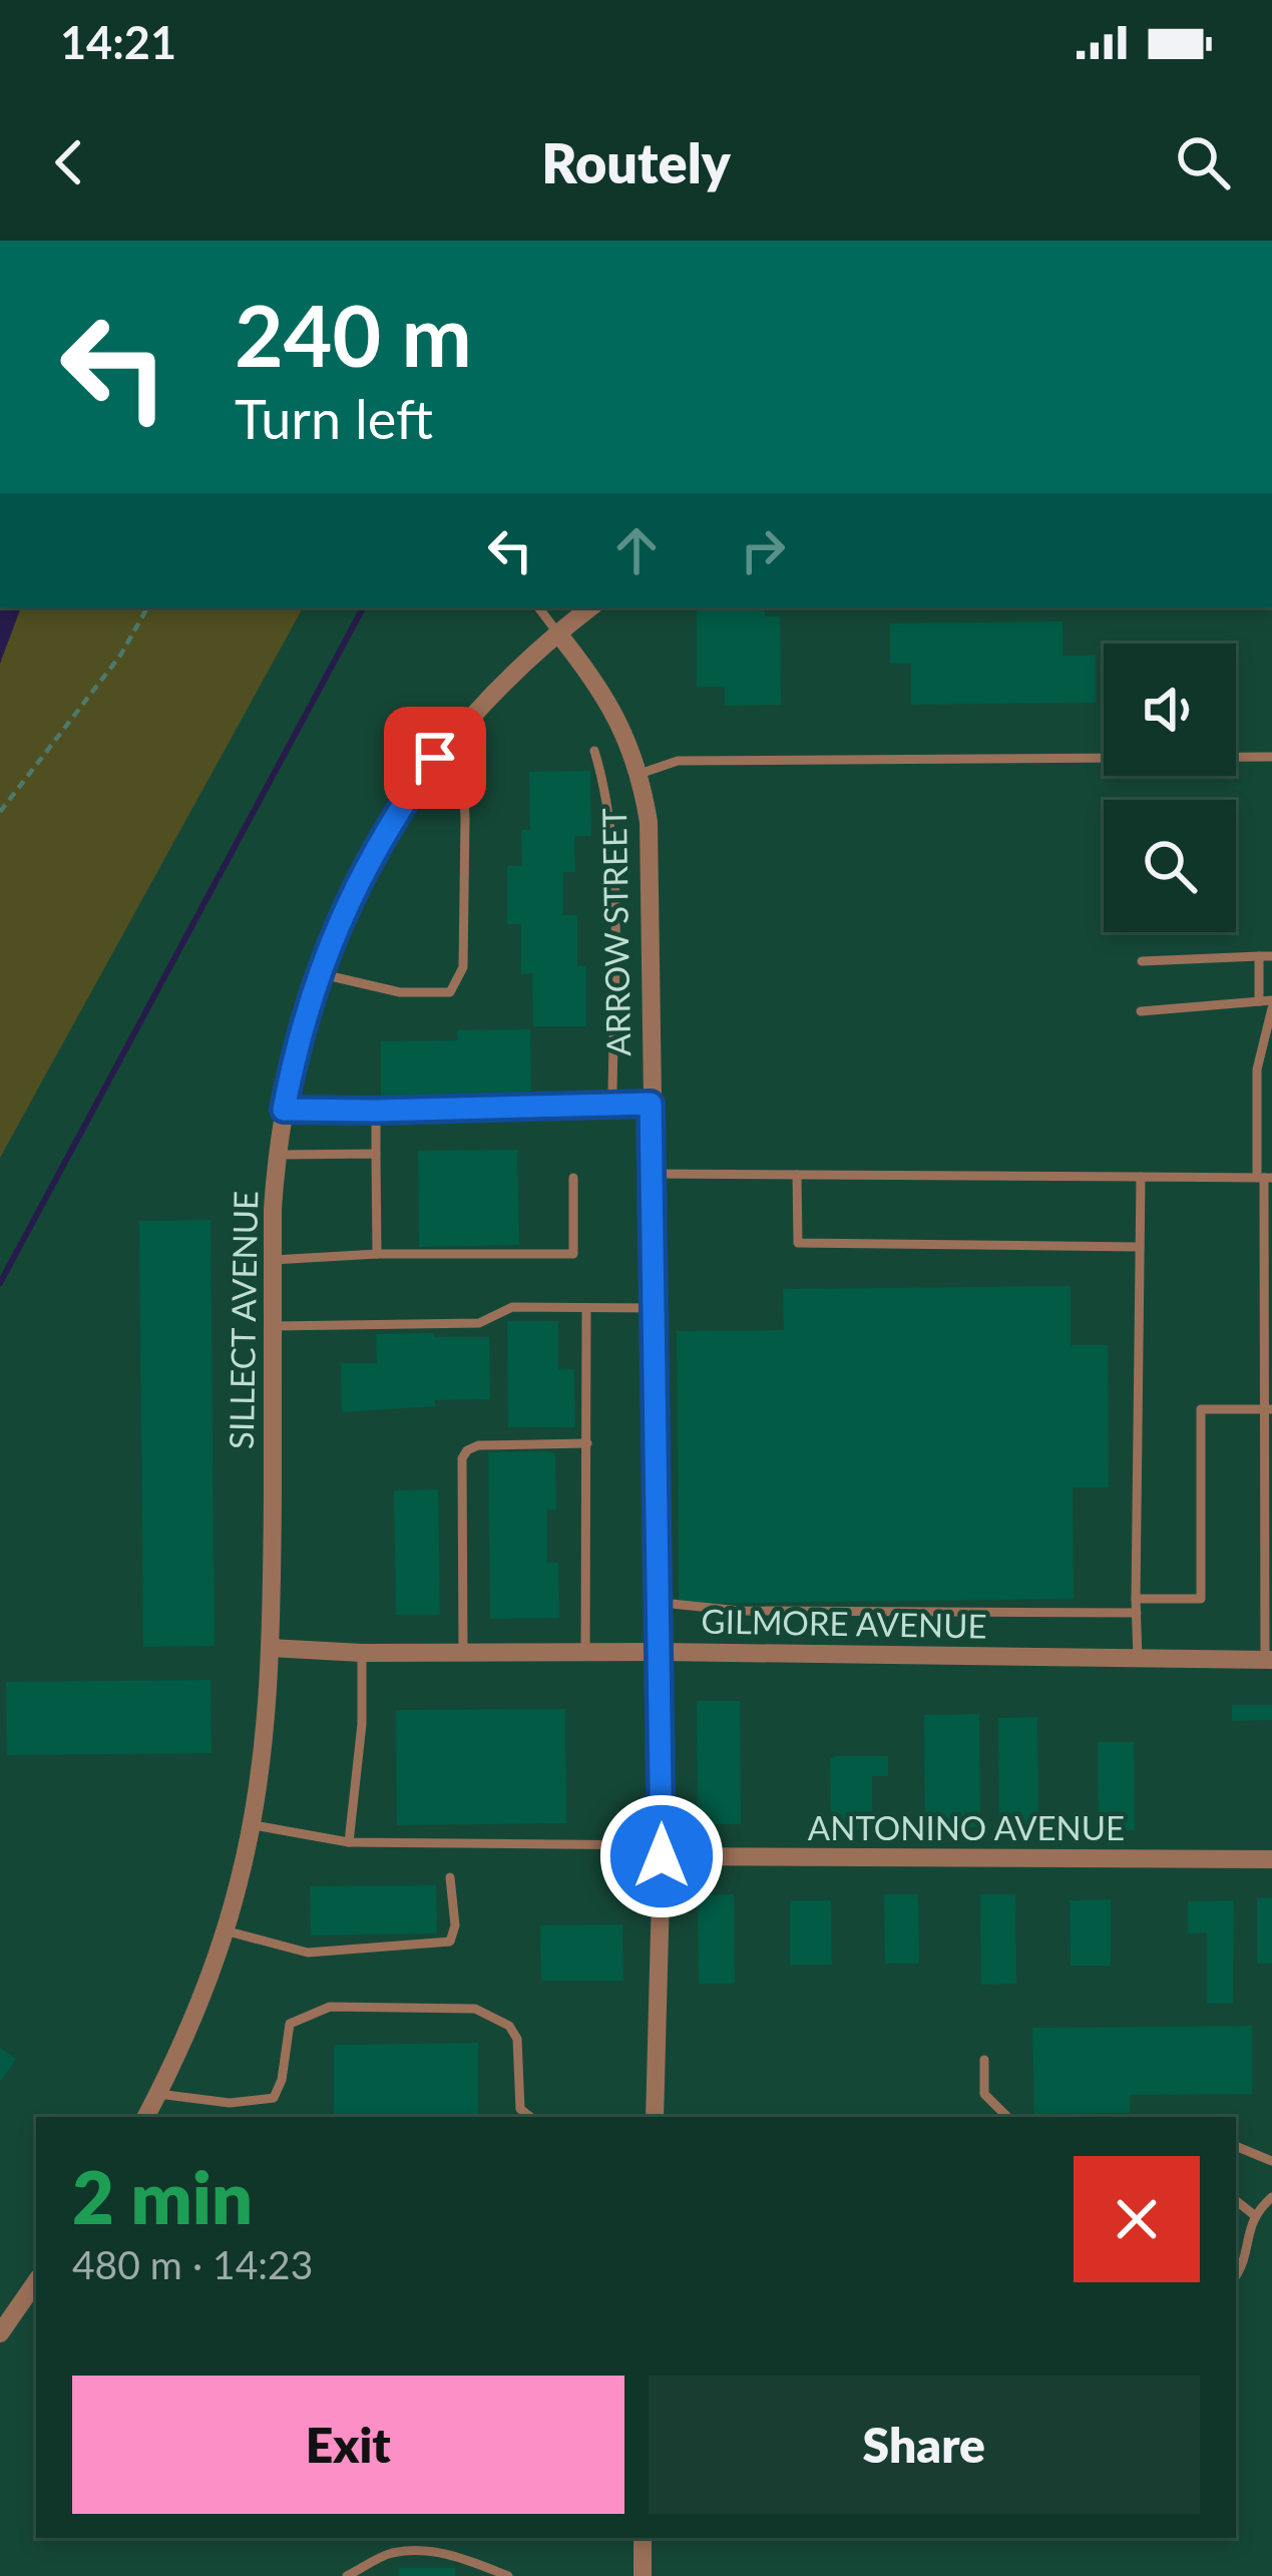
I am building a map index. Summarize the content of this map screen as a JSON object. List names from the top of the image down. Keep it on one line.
{"streets":{"street":["ARROW STREET","SILLECT AVENUE","GILMORE AVENUE","ANTONINO AVENUE"]},"crossings":[["ARROW STREET","SILLECT AVENUE"],["ARROW STREET","GILMORE AVENUE"],["ARROW STREET","ANTONINO AVENUE"],["SILLECT AVENUE","GILMORE AVENUE"]],"page":{"status":"14:21","header":"Routely","turn":["240 m","Turn left"],"heading":["2 min","480 m · 14:23"],"buttons":["Exit","Share"]}}
